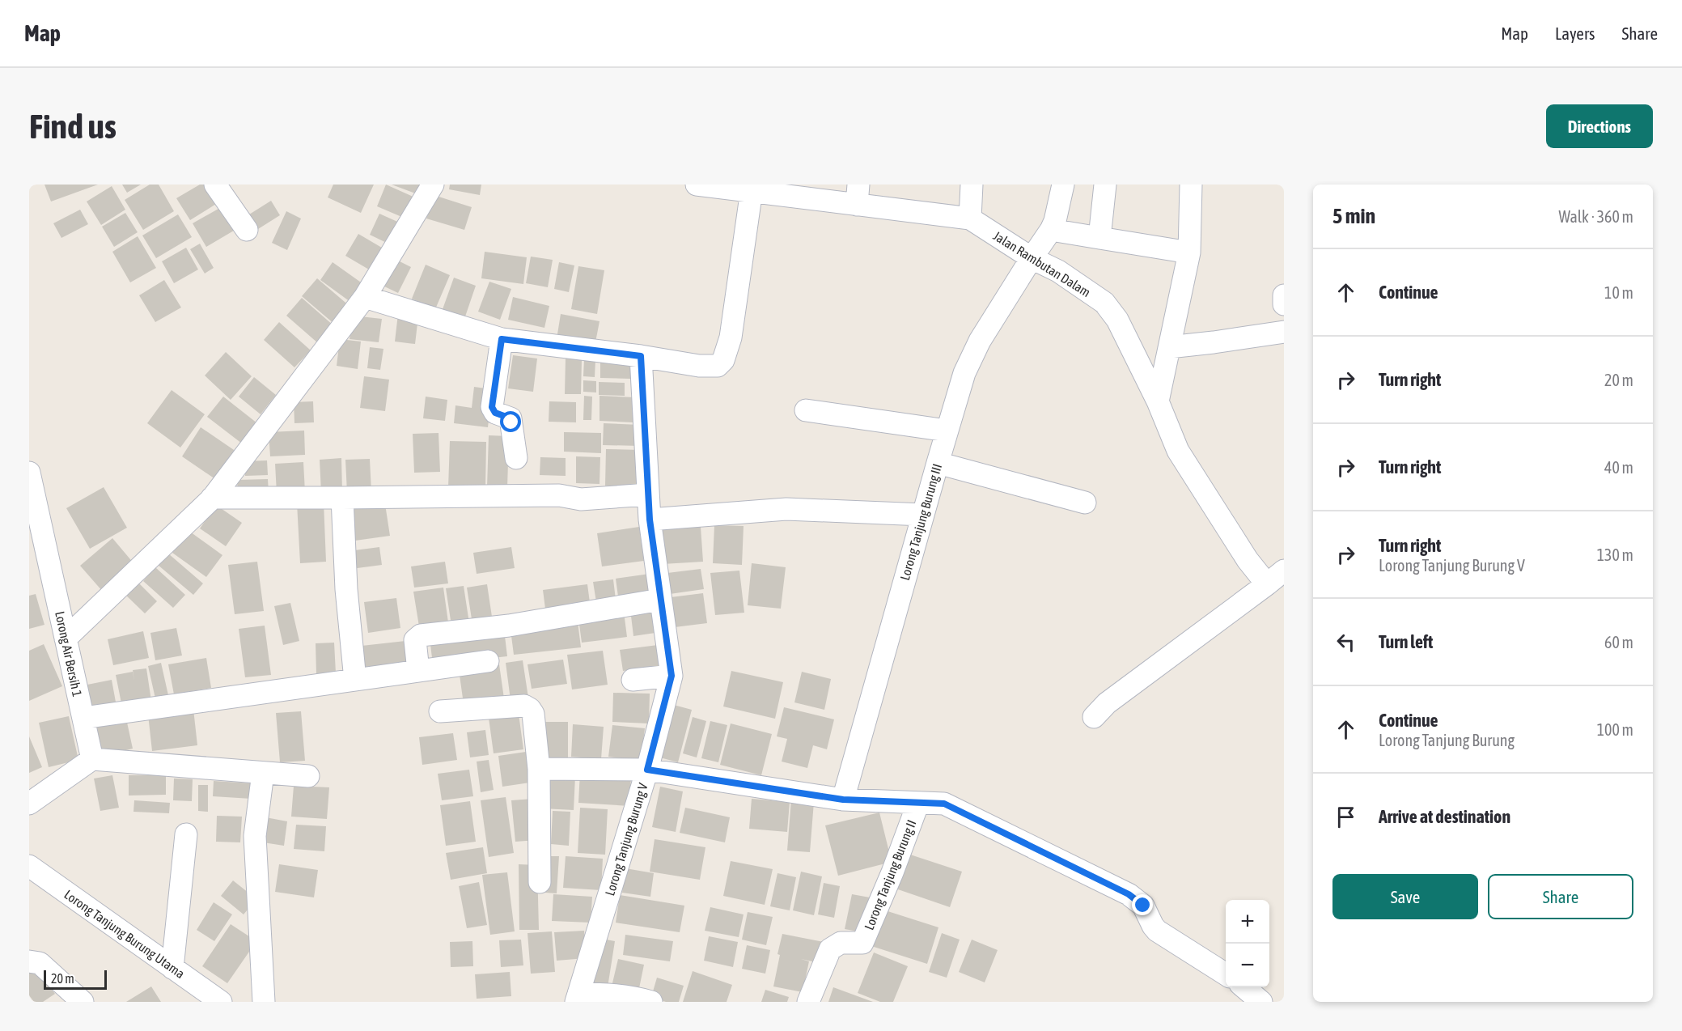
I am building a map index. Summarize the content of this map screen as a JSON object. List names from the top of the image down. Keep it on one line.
{"streets":{"street":["Jalan Rambutan Dalam","Lorong Tanjung Burung III","Lorong Air Bersih 1","Lorong Tanjung Burung V","Lorong Tanjung Burung II","Lorong Tanjung Burung Utama"]},"crossings":[["Jalan Rambutan Dalam","Lorong Tanjung Burung III"]],"scale_bar":"20 m","page":{"header":"Map","nav":["Map","Layers","Share"],"buttons":["Directions",["Save","Share"]],"title":"Find us","heading":["5 min","Walk · 360 m"],"list":[["Continue","10 m"],["Turn right","20 m"],["Turn right","40 m"],["Turn right","Lorong Tanjung Burung V","130 m"],["Turn left","60 m"],["Continue","Lorong Tanjung Burung","100 m"],"Arrive at destination"],"map_buttons":["+","−"],"scale":"20 m"}}
